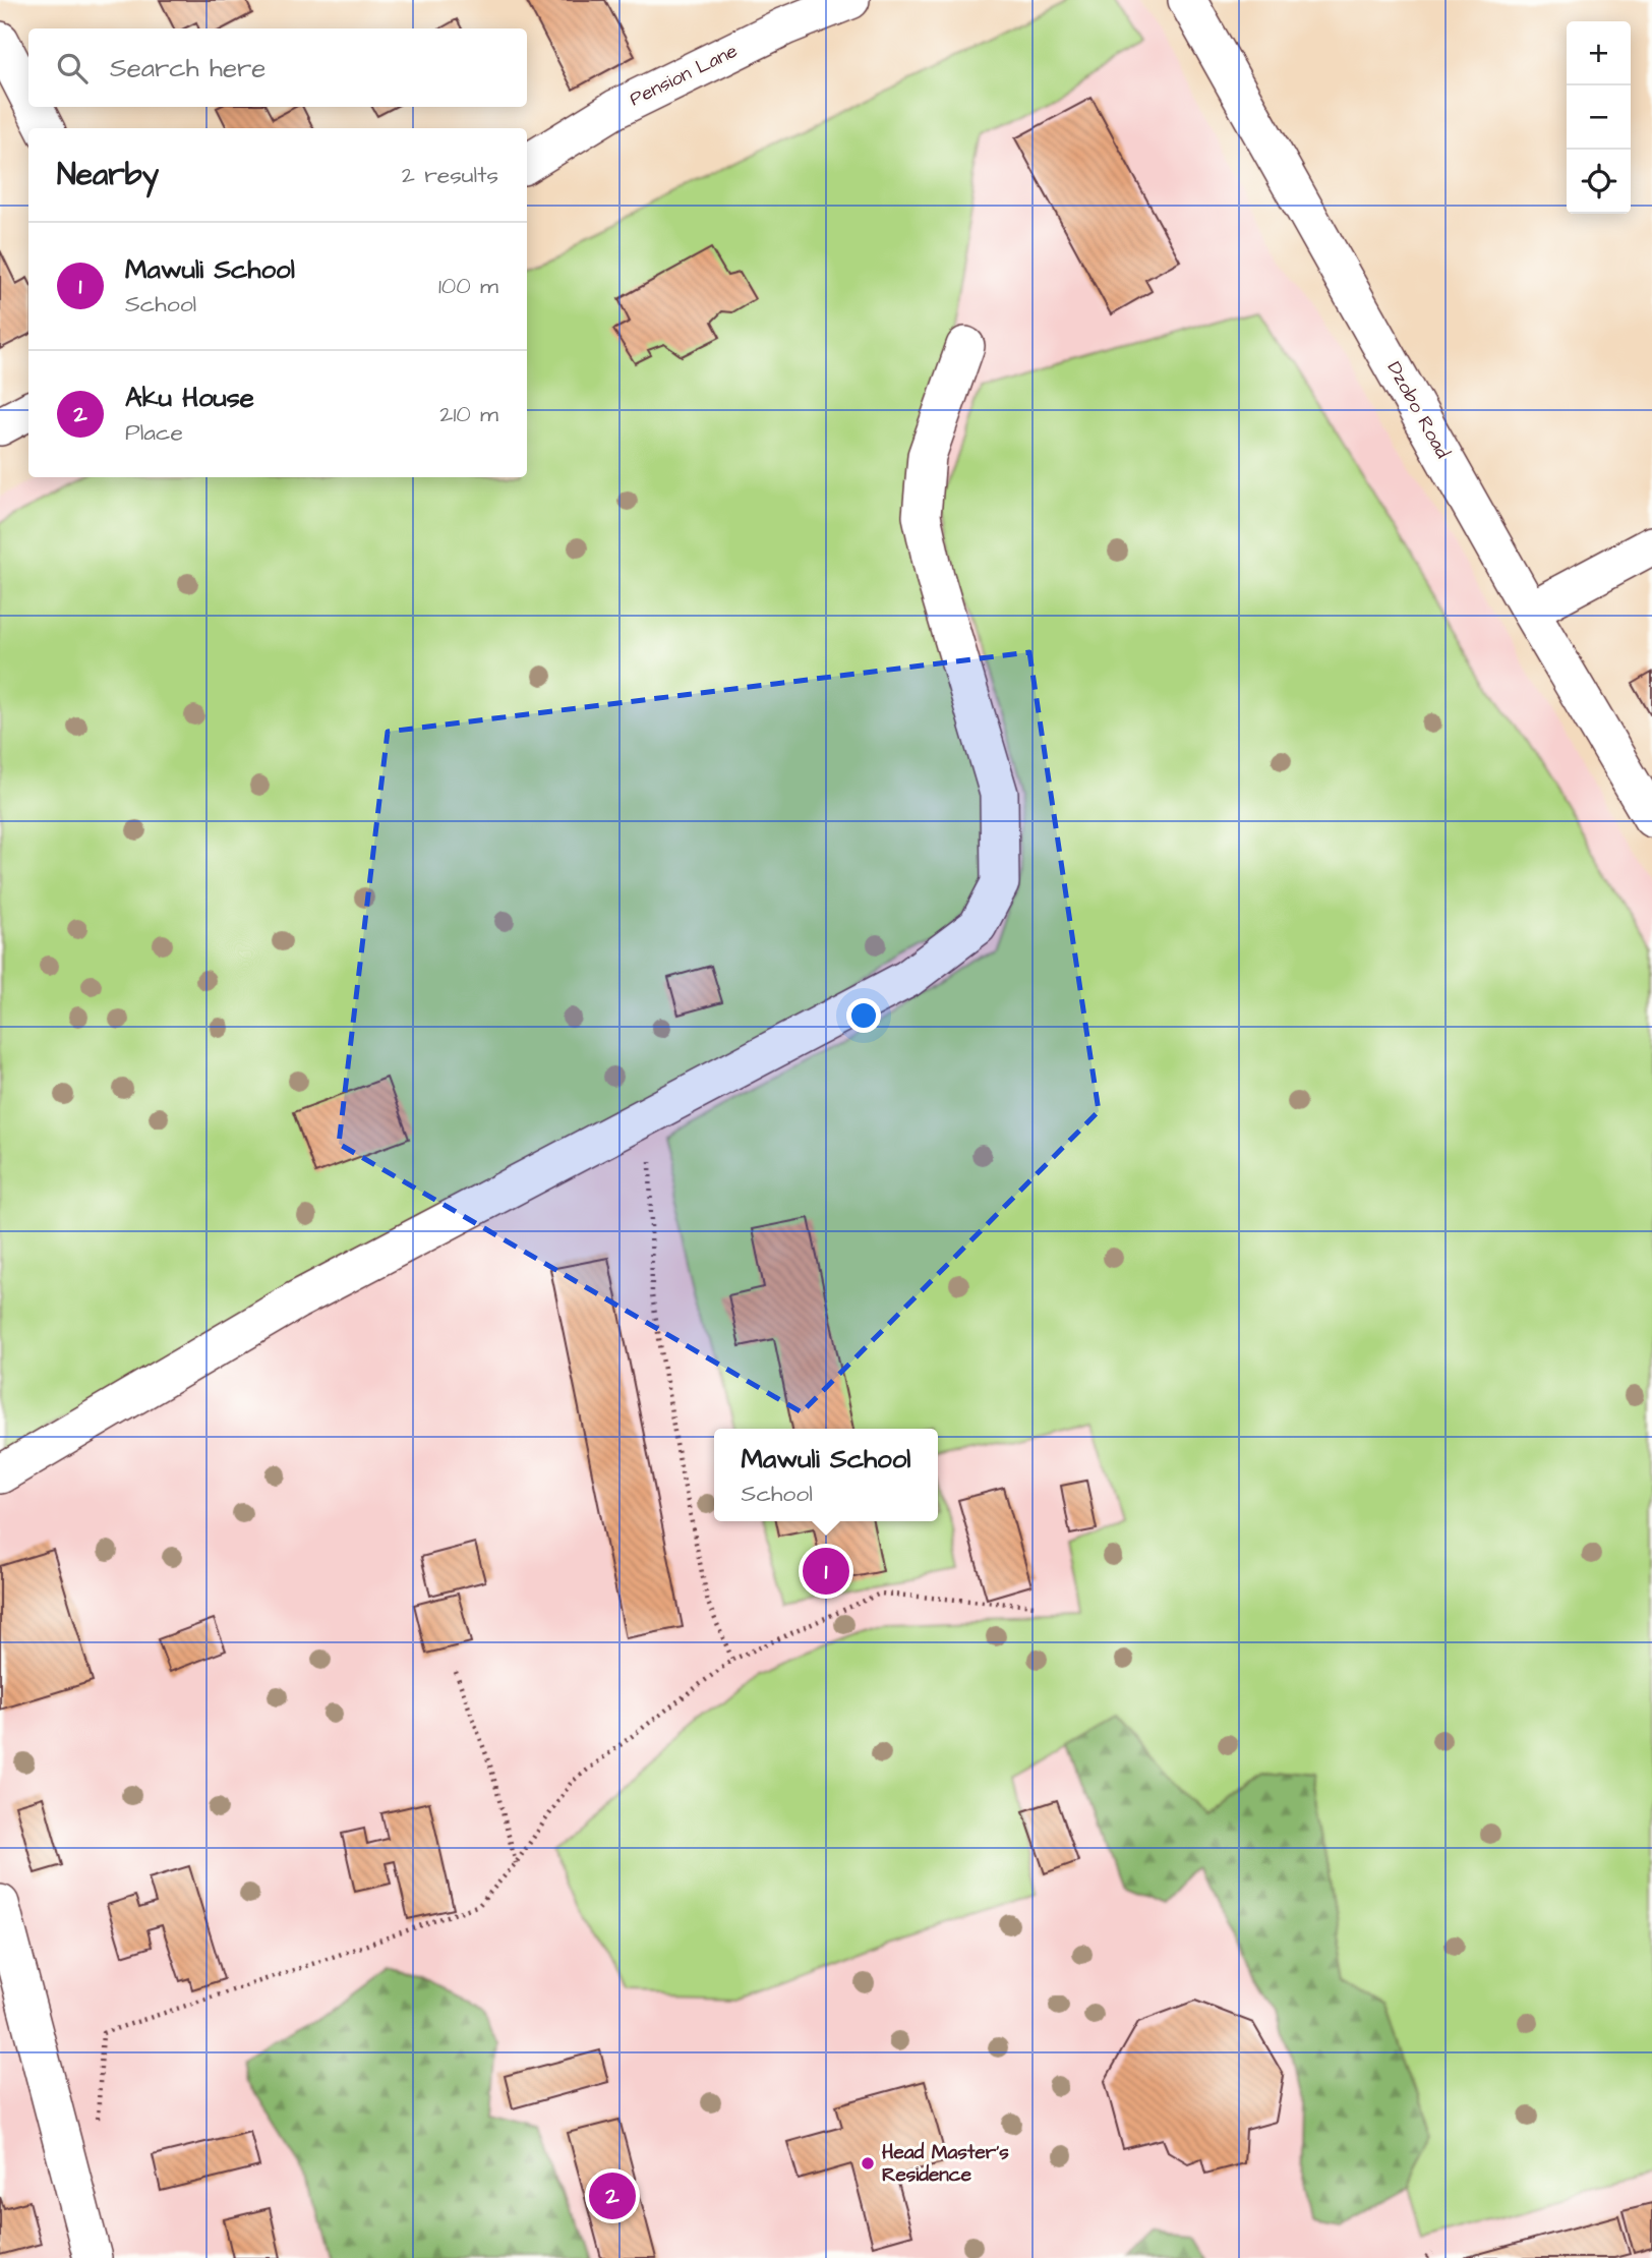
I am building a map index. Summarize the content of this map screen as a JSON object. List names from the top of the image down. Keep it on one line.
{"streets":{"street":["Pension Lane","Dzobo Road"]},"places":["Head Master's Residence"],"page":{"map_buttons":["+","−"],"search":"Search here","heading":["Nearby","2 results"],"list":[{"mark":"1","name":"Mawuli School","note":"School","value":"100 m"},{"mark":"2","name":"Aku House","note":"Place","value":"210 m"}],"popup":["Mawuli School","School"],"pins":["1","2"]}}
